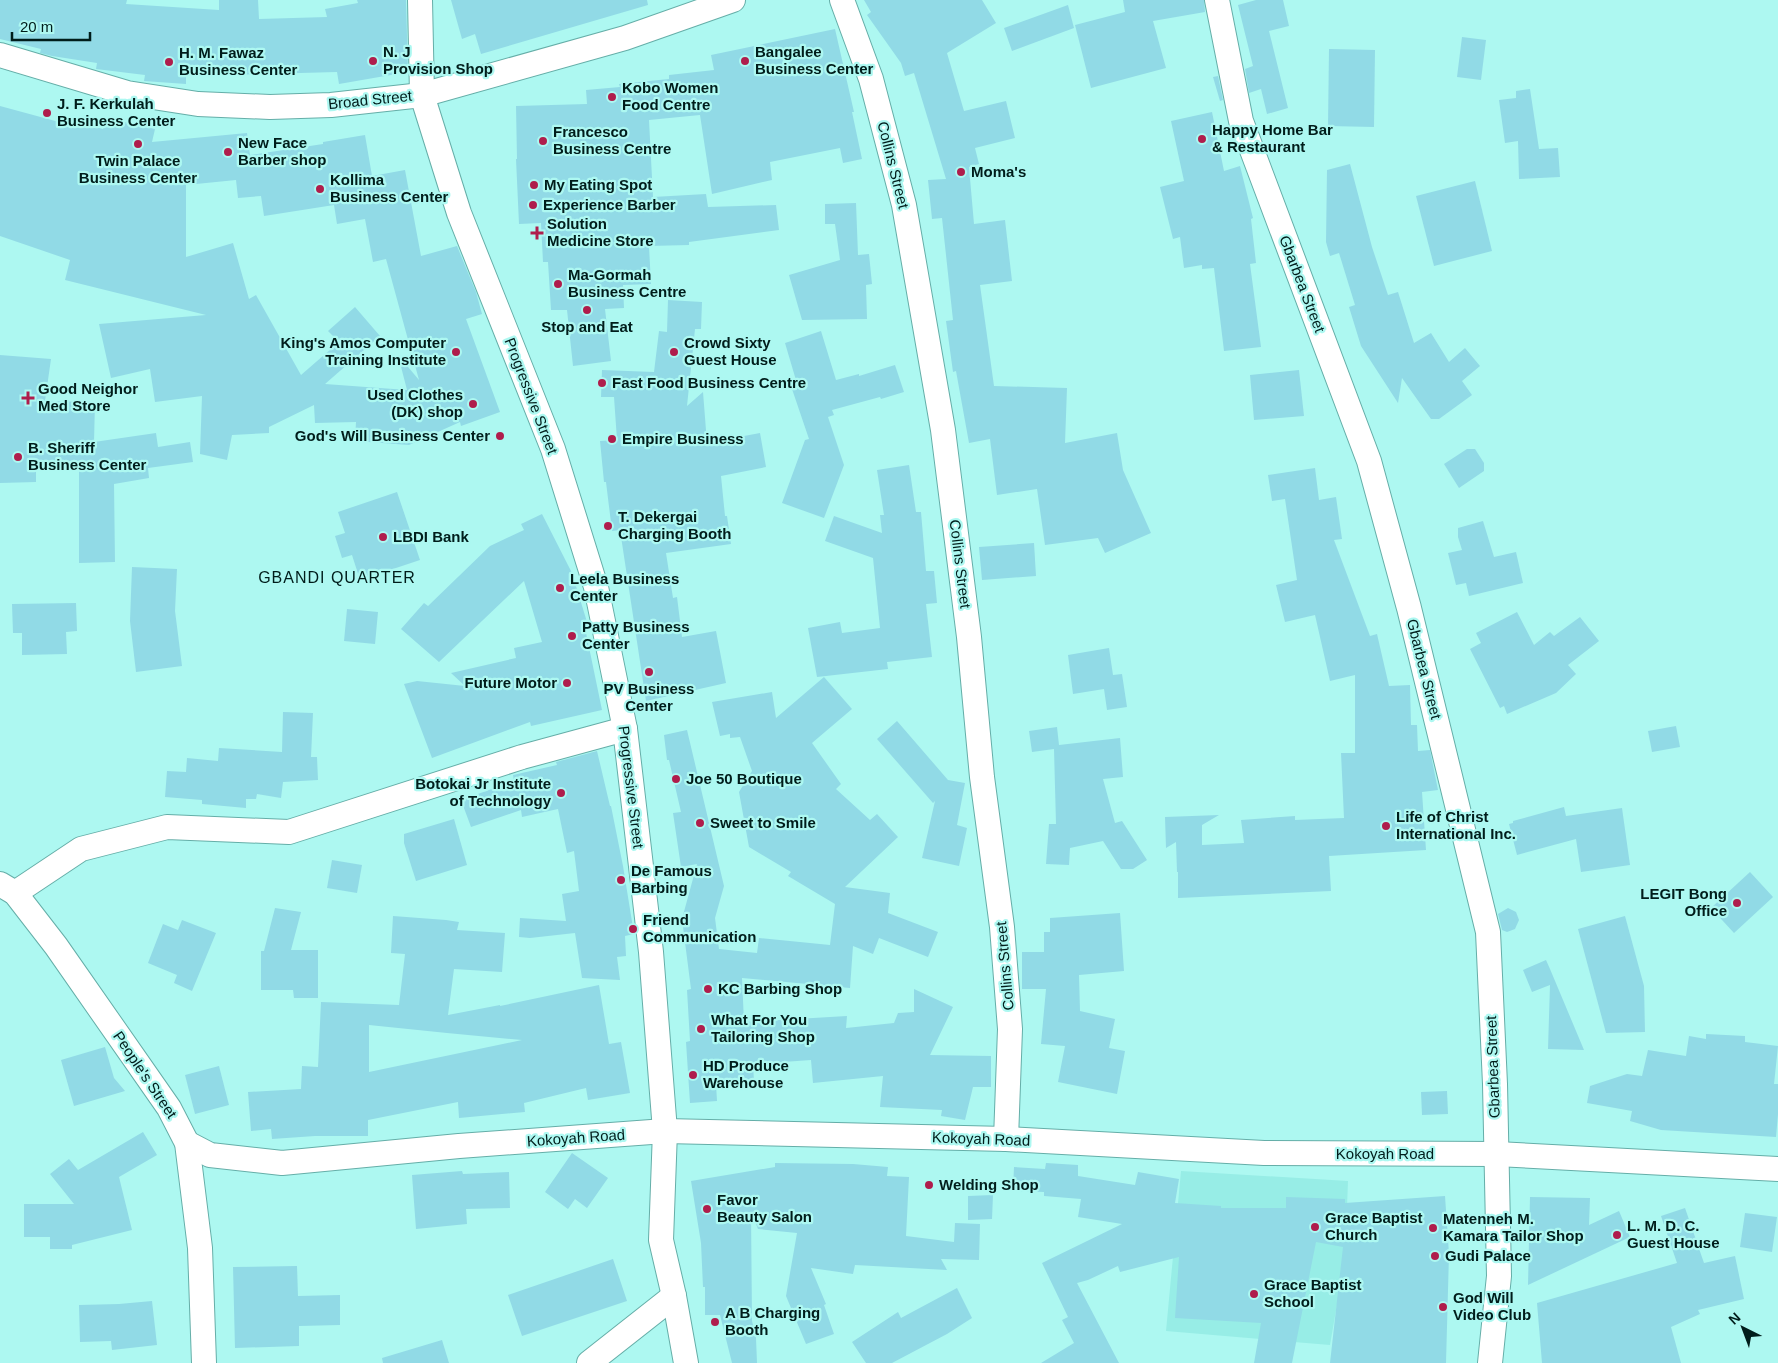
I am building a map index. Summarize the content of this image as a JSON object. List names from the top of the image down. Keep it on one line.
{"streets":{"street":["Broad Street","Collins Street","Gbarbea Street","Progressive Street","People's Street","Kokoyah Road"]},"crossings":[["Broad Street","Progressive Street"],["Collins Street","Kokoyah Road"],["Gbarbea Street","Kokoyah Road"],["Progressive Street","Kokoyah Road"],["People's Street","Kokoyah Road"]],"districts":["GBANDI QUARTER"],"places":{"other":["N. J Provision Shop","Bangalee Business Center","H. M. Fawaz Business Center","Kobo Women Food Centre","J. F. Kerkulah Business Center","Happy Home Bar & Restaurant","Francesco Business Centre","Twin Palace Business Center","New Face Barber shop","Moma's","My Eating Spot","Kollima Business Center","Experience Barber","Ma-Gormah Business Centre","Stop and Eat","King's Amos Computer Training Institute","Crowd Sixty Guest House","Fast Food Business Centre","Used Clothes (DK) shop","God's Will Business Center","Empire Business","B. Sheriff Business Center","T. Dekergai Charging Booth","LBDI Bank","Leela Business Center","Patty Business Center","PV Business Center","Future Motor","Joe 50 Boutique","Botokai Jr Institute of Technology","Sweet to Smile","Life of Christ International Inc.","De Famous Barbing","LEGIT Bong Office","Friend Communication","KC Barbing Shop","What For You Tailoring Shop","HD Produce Warehouse","Welding Shop","Favor Beauty Salon","Grace Baptist Church","Matenneh M. Kamara Tailor Shop","L. M. D. C. Guest House","Gudi Palace","Grace Baptist School","God Will Video Club","A B Charging Booth"],"health":["Solution Medicine Store","Good Neighor Med Store"]},"scale_bar":"20 m","north":"top left"}
